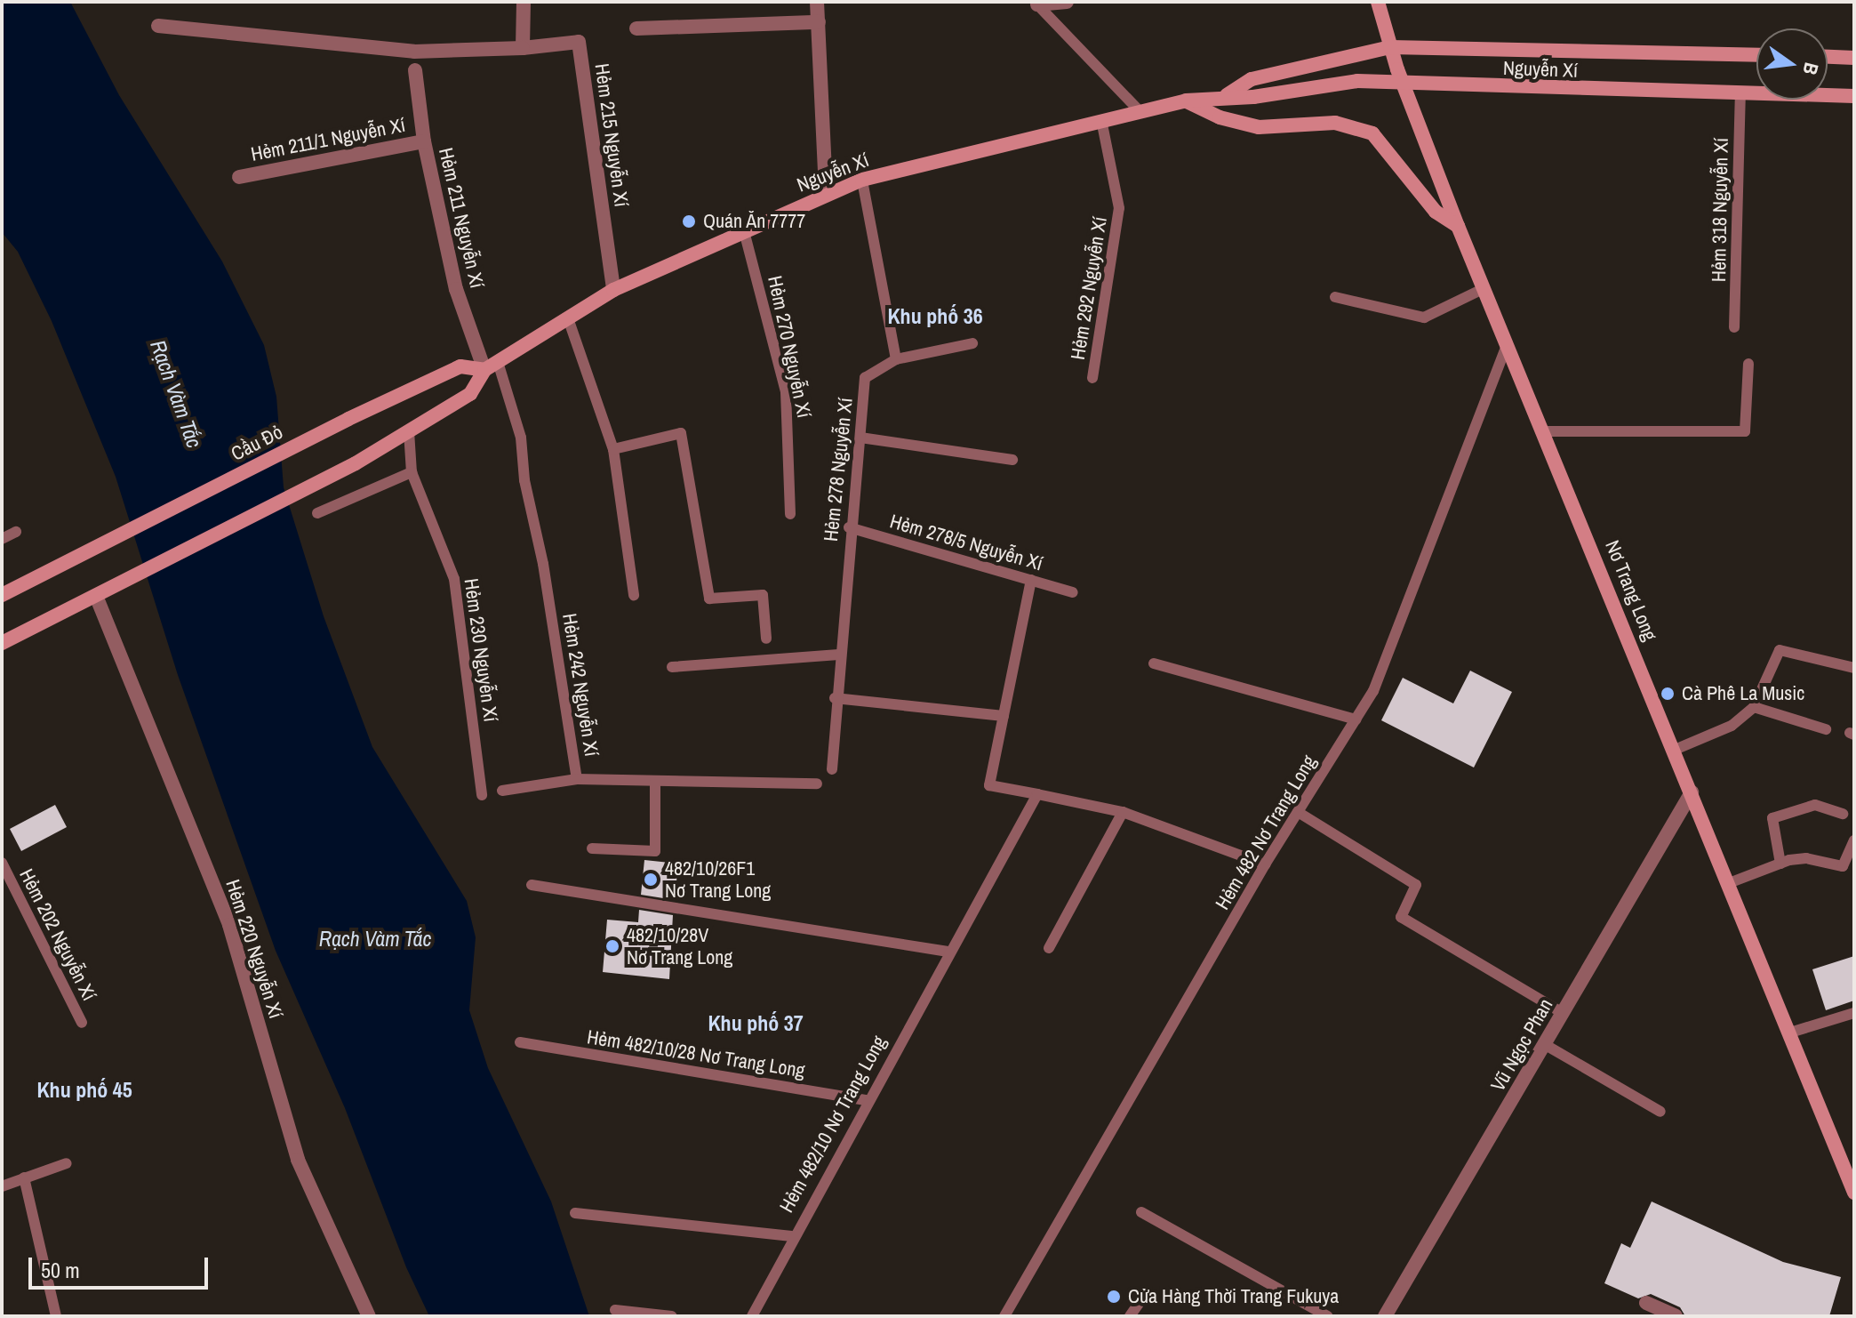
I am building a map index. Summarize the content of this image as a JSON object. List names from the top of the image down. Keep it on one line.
{"streets":{"main road":["Nguyễn Xí","Cầu Đỏ","Nơ Trang Long"],"street":["Hẻm 215 Nguyễn Xí","Hẻm 211/1 Nguyễn Xí","Hẻm 211 Nguyễn Xí","Hẻm 220 Nguyễn Xí","Vũ Ngọc Phan"],"lane":["Hẻm 318 Nguyễn Xí","Hẻm 292 Nguyễn Xí","Hẻm 270 Nguyễn Xí","Hẻm 278 Nguyễn Xí","Hẻm 278/5 Nguyễn Xí","Hẻm 230 Nguyễn Xí","Hẻm 242 Nguyễn Xí","Hẻm 482 Nơ Trang Long","Hẻm 202 Nguyễn Xí","Hẻm 482/10/28 Nơ Trang Long","Hẻm 482/10 Nơ Trang Long"]},"crossings":[["Nguyễn Xí","Hẻm 215 Nguyễn Xí"],["Nguyễn Xí","Hẻm 318 Nguyễn Xí"],["Nguyễn Xí","Hẻm 211 Nguyễn Xí"],["Nguyễn Xí","Hẻm 292 Nguyễn Xí"],["Nguyễn Xí","Hẻm 270 Nguyễn Xí"],["Nguyễn Xí","Cầu Đỏ"],["Nguyễn Xí","Nơ Trang Long"],["Nguyễn Xí","Hẻm 230 Nguyễn Xí"],["Nguyễn Xí","Hẻm 242 Nguyễn Xí"],["Nguyễn Xí","Hẻm 220 Nguyễn Xí"],["Hẻm 211/1 Nguyễn Xí","Hẻm 211 Nguyễn Xí"],["Hẻm 278 Nguyễn Xí","Hẻm 278/5 Nguyễn Xí"],["Nơ Trang Long","Hẻm 482 Nơ Trang Long"],["Nơ Trang Long","Vũ Ngọc Phan"],["Hẻm 482/10/28 Nơ Trang Long","Hẻm 482/10 Nơ Trang Long"]],"districts":["Khu phố 36","Khu phố 37","Khu phố 45"],"water":["Rạch Vàm Tắc"],"places":["Quán Ăn 7777","Cà Phê La Music","482/10/26F1 Nơ Trang Long","482/10/28V Nơ Trang Long","Cửa Hàng Thời Trang Fukuya"],"scale_bar":"50 m","north":"right"}
